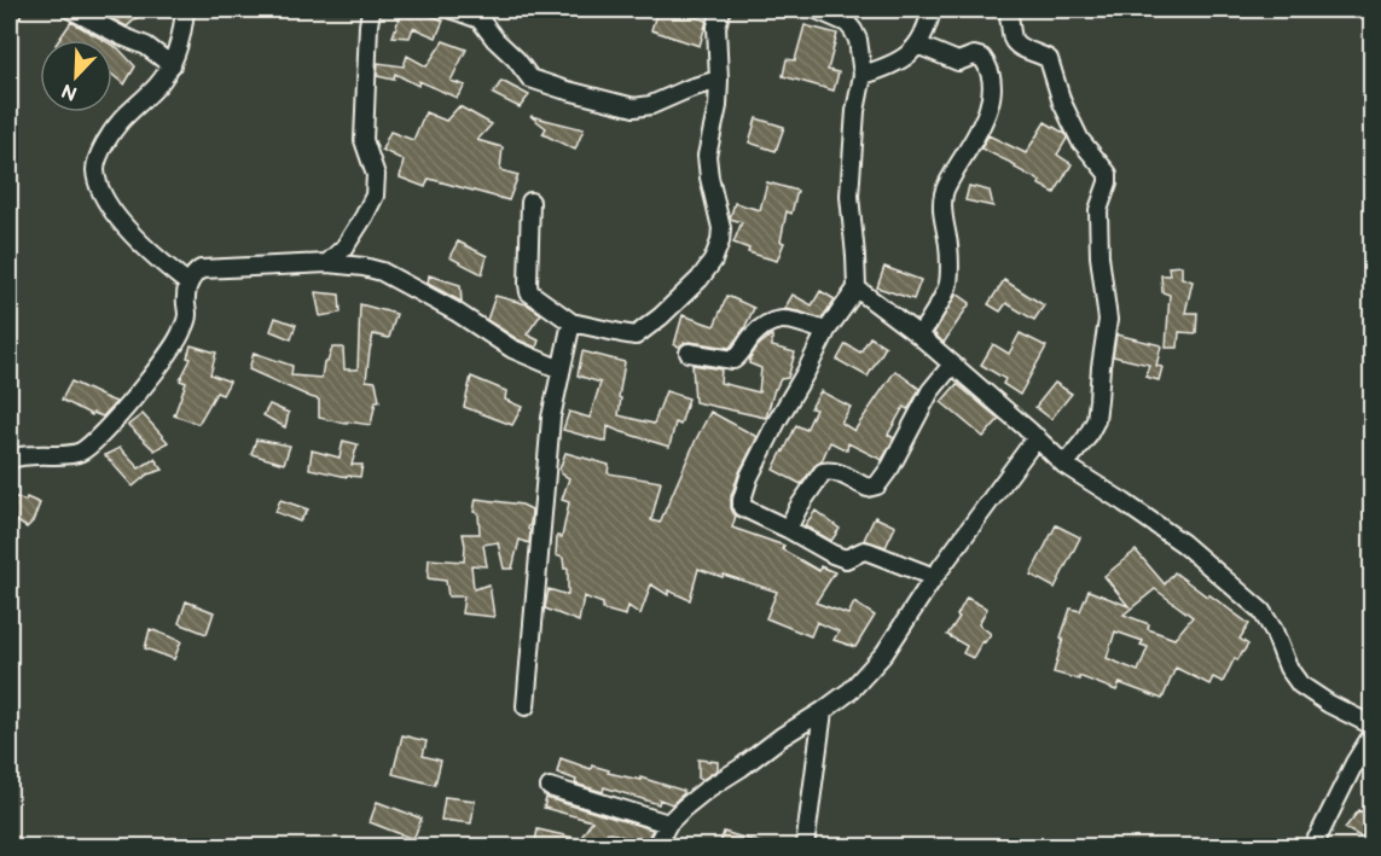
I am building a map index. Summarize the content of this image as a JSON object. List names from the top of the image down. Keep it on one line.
{"north":"bottom left"}
